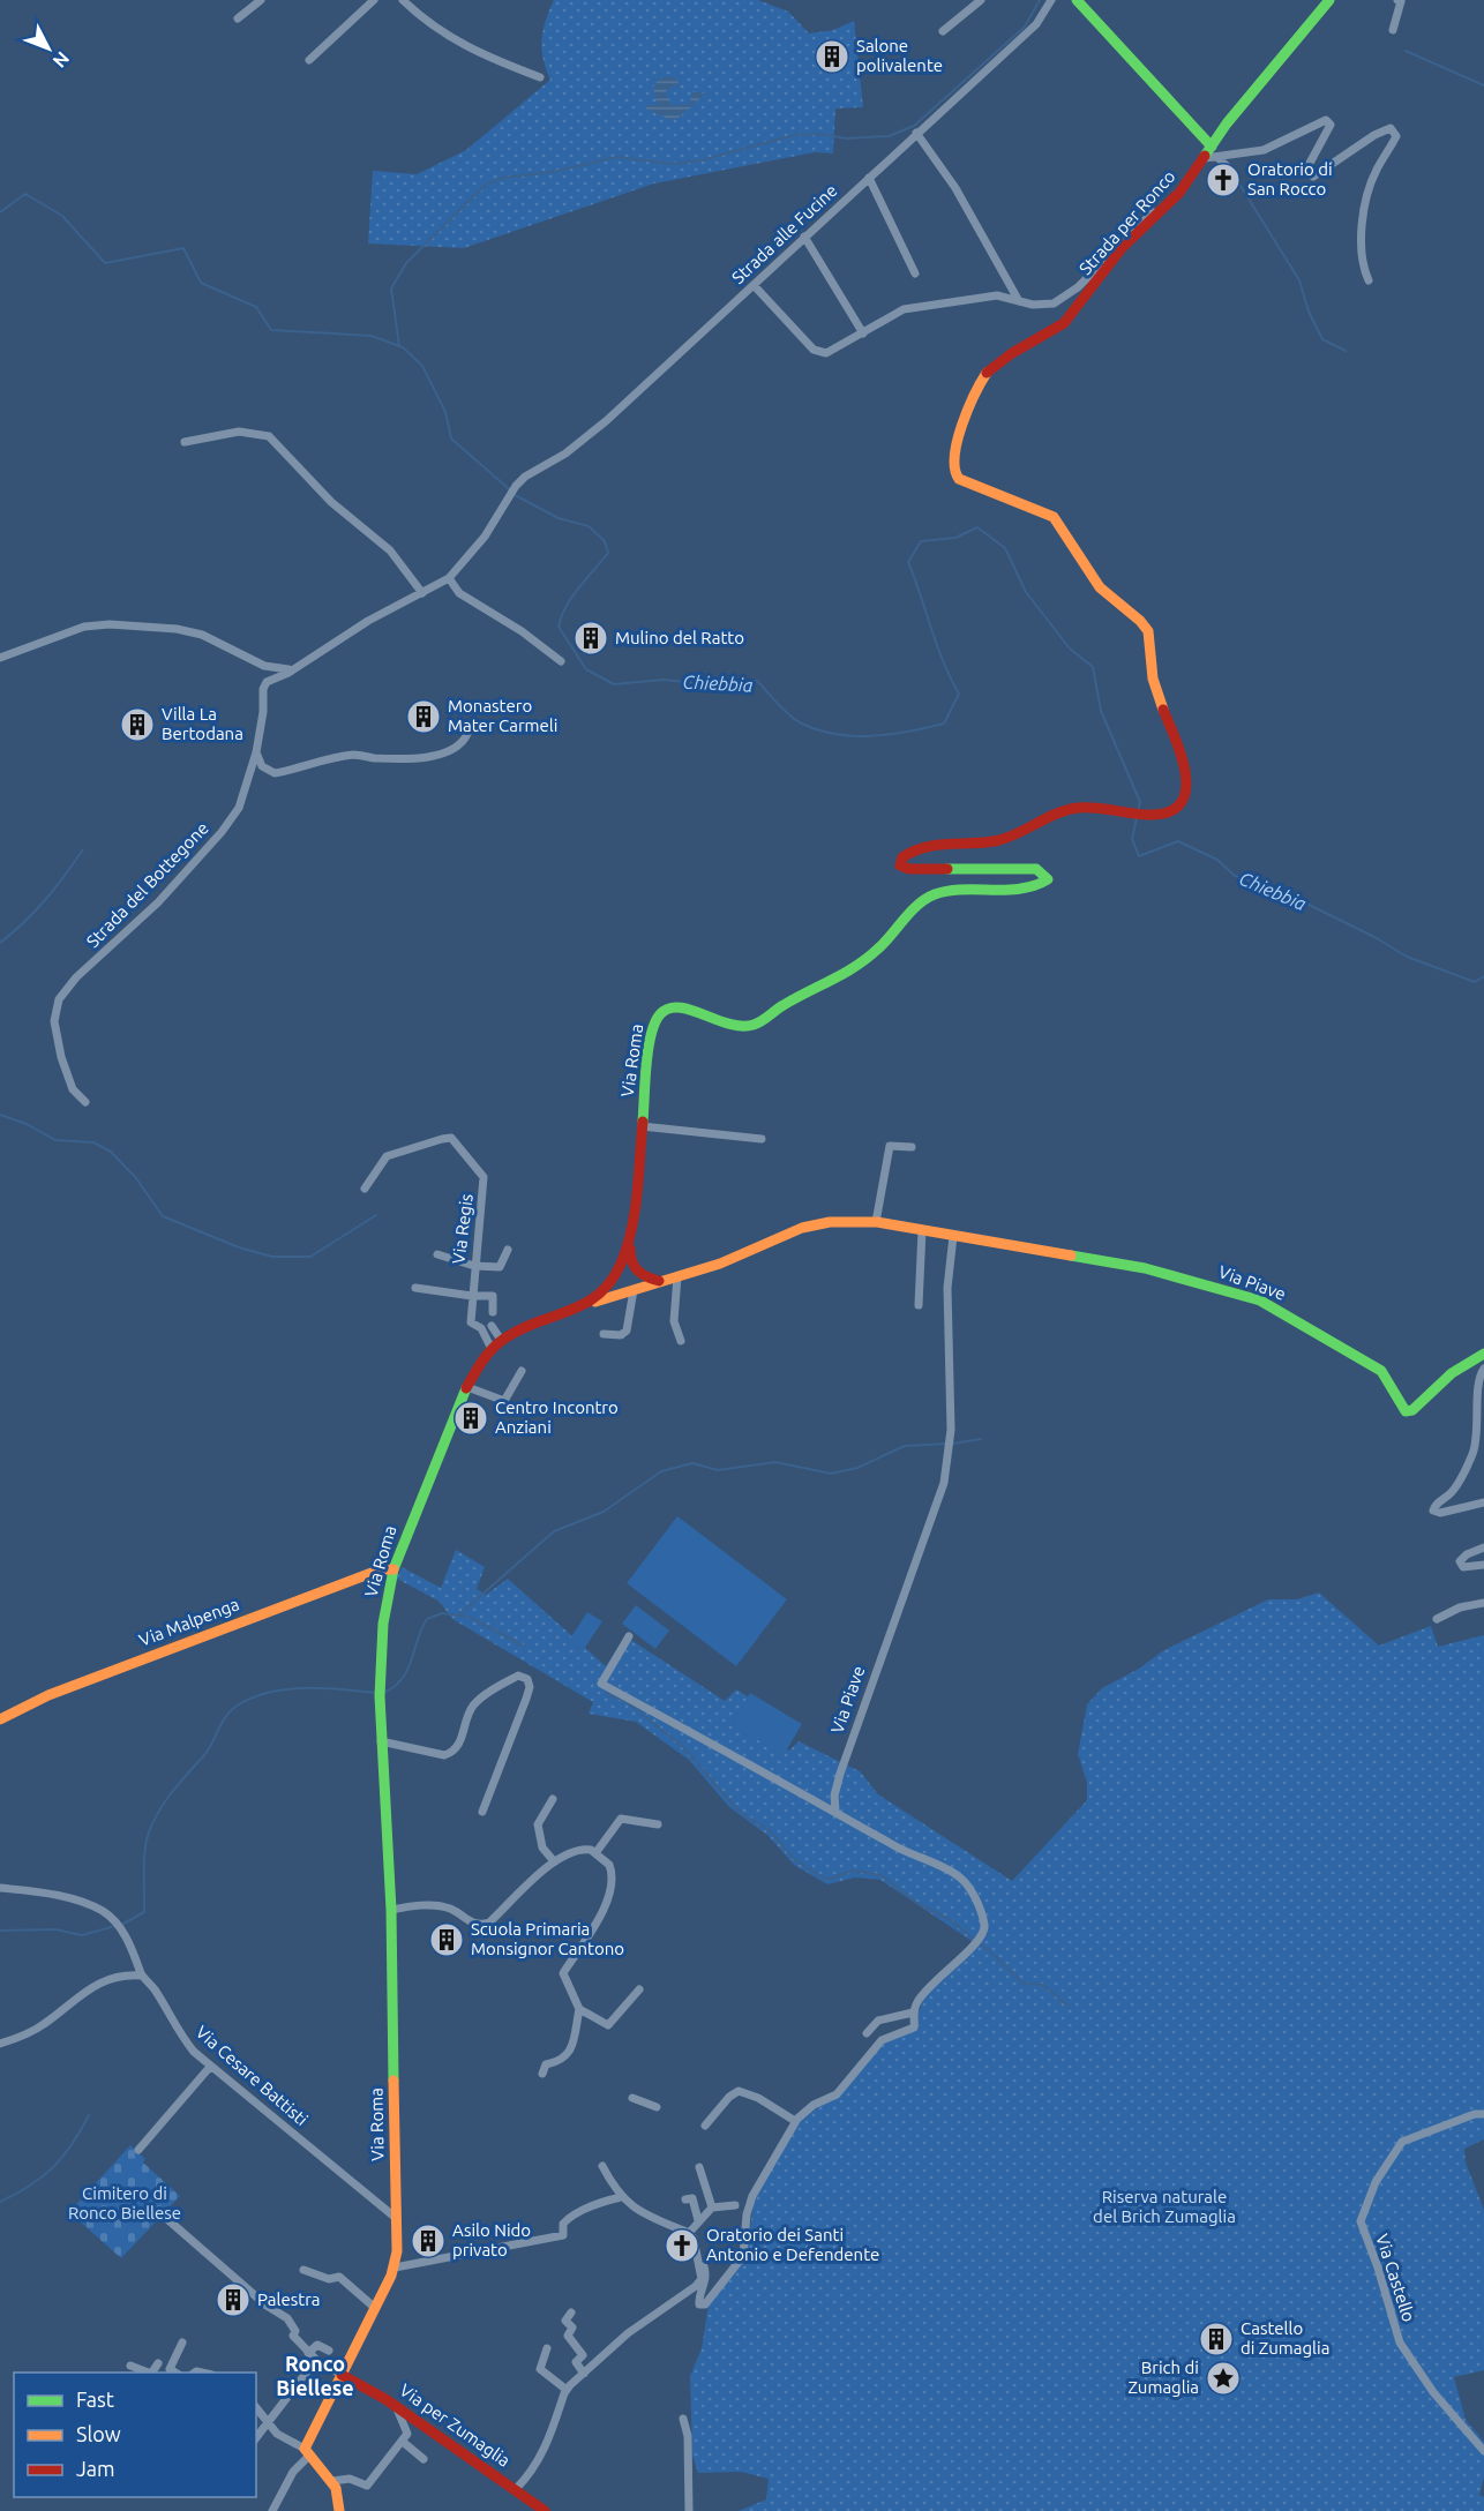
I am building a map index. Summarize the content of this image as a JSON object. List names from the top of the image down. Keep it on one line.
{"streets":{"street":["Strada per Ronco","Strada alle Fucine","Strada del Bottegone","Via Roma","Via Regis","Via Piave","Via Malpenga","Via Cesare Battisti","Via Castello","Via per Zumaglia"]},"crossings":[["Strada per Ronco","Via Roma"],["Strada alle Fucine","Strada del Bottegone"],["Via Roma","Via Regis"],["Via Roma","Via Piave"],["Via Roma","Via Malpenga"],["Via Roma","Via Cesare Battisti"],["Via Roma","Via per Zumaglia"]],"districts":["Ronco Biellese"],"water":["Chiebbia"],"parks":["Cimitero di Ronco Biellese","Riserva naturale del Brich Zumaglia"],"places":{"building":["Salone polivalente","Mulino del Ratto","Monastero Mater Carmeli","Villa La Bertodana","Centro Incontro Anziani","Scuola Primaria Monsignor Cantono","Asilo Nido privato","Palestra","Castello di Zumaglia"],"church":["Oratorio di San Rocco","Oratorio dei Santi Antonio e Defendente"],"place":["Brich di Zumaglia"]},"legend":["Fast","Slow","Jam"],"north":"bottom right"}
